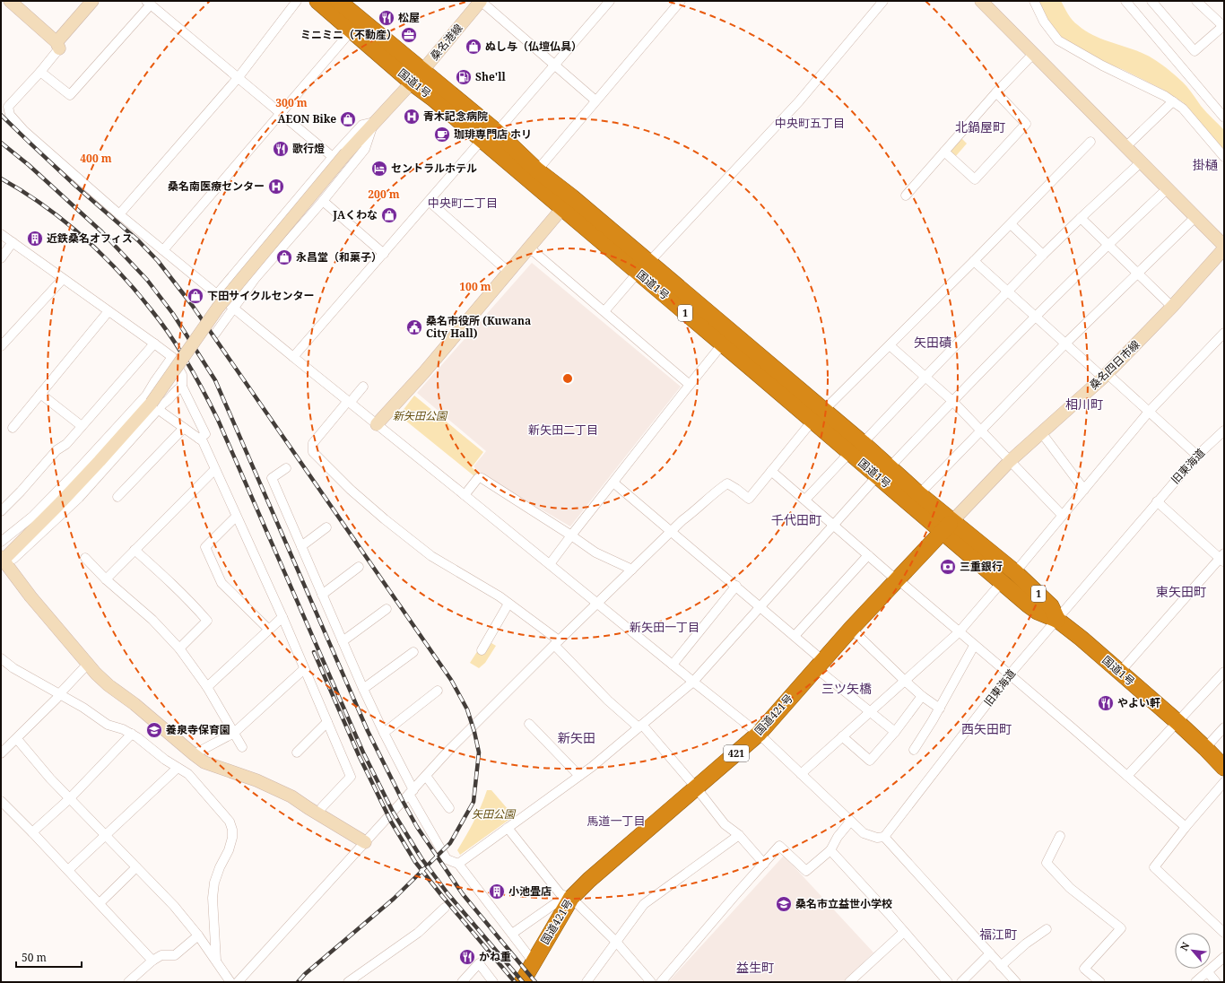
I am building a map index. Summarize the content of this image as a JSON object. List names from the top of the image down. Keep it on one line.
{"streets":{"highway":["国道1号","1","国道421号","421"],"street":["桑名港線","桑名四日市線","旧東海道"]},"crossings":[["桑名港線","国道1号"],["国道1号","桑名四日市線"],["国道1号","旧東海道"],["国道1号","国道421号"],["桑名四日市線","国道421号"]],"districts":["中央町五丁目","北鍋屋町","掛樋","中央町二丁目","矢田磧","相川町","新矢田二丁目","千代田町","東矢田町","新矢田一丁目","三ツ矢橋","西矢田町","新矢田","馬道一丁目","福江町","益生町"],"parks":["新矢田公園","矢田公園"],"places":{"restaurant":["松屋","歌行燈","やよい軒","かね重"],"office":["ミニミニ（不動産）"],"shop":["ぬし与（仏壇仏具）","AEON Bike","JAくわな","永昌堂（和菓子）","下田サイクルセンター"],"fuel station":["She'll"],"hospital":["青木記念病院","桑名南医療センター"],"cafe":["珈琲専門店 ホリ"],"hotel":["セントラルホテル"],"building":["近鉄桑名オフィス","小池畳店"],"public building":["桑名市役所 (Kuwana City Hall)"],"bank":["三重銀行"],"school or university":["養泉寺保育園","桑名市立益世小学校"]},"scale_bar":"50 m","north":"top left","rings":["300 m","400 m","200 m","100 m"]}
